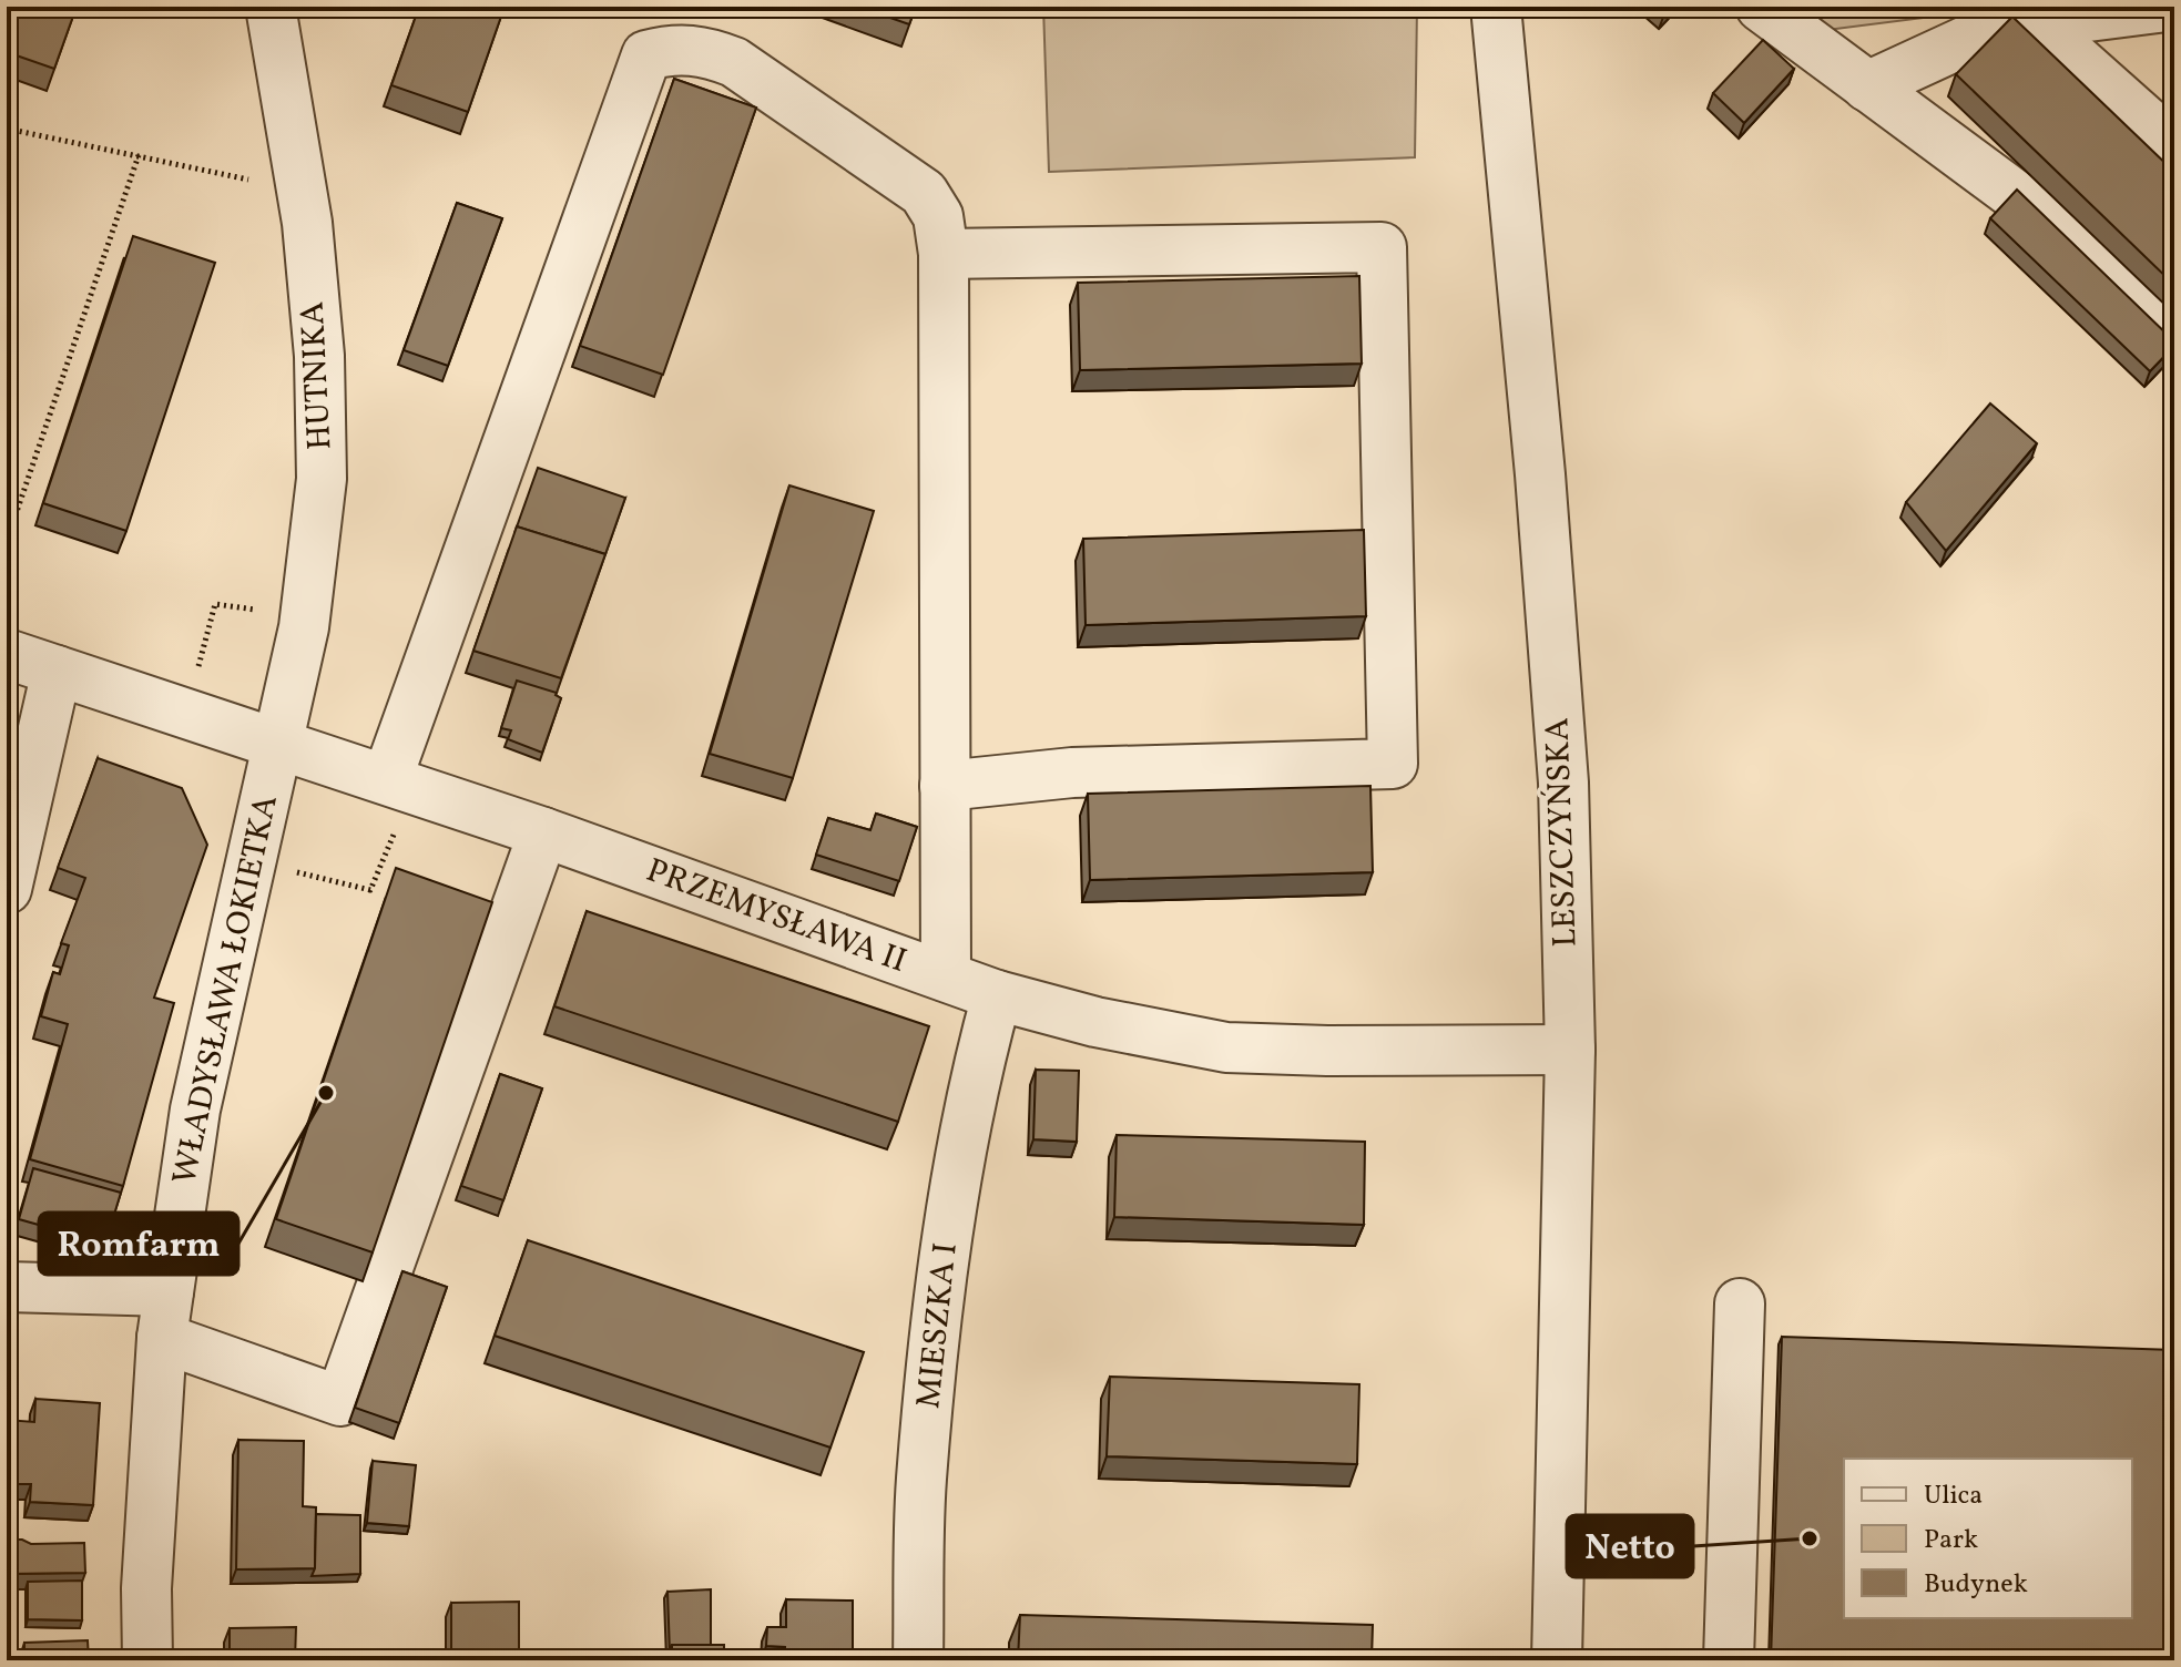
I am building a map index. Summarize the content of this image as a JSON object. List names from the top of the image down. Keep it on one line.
{"streets":{"street":["HUTNIKA","LESZCZYŃSKA","PRZEMYSŁAWA II","WŁADYSŁAWA ŁOKIETKA","MIESZKA I"]},"crossings":[["HUTNIKA","PRZEMYSŁAWA II"],["HUTNIKA","WŁADYSŁAWA ŁOKIETKA"],["LESZCZYŃSKA","PRZEMYSŁAWA II"],["PRZEMYSŁAWA II","WŁADYSŁAWA ŁOKIETKA"],["PRZEMYSŁAWA II","MIESZKA I"]],"places":["Romfarm","Netto"],"legend":["Ulica","Park","Budynek"]}
